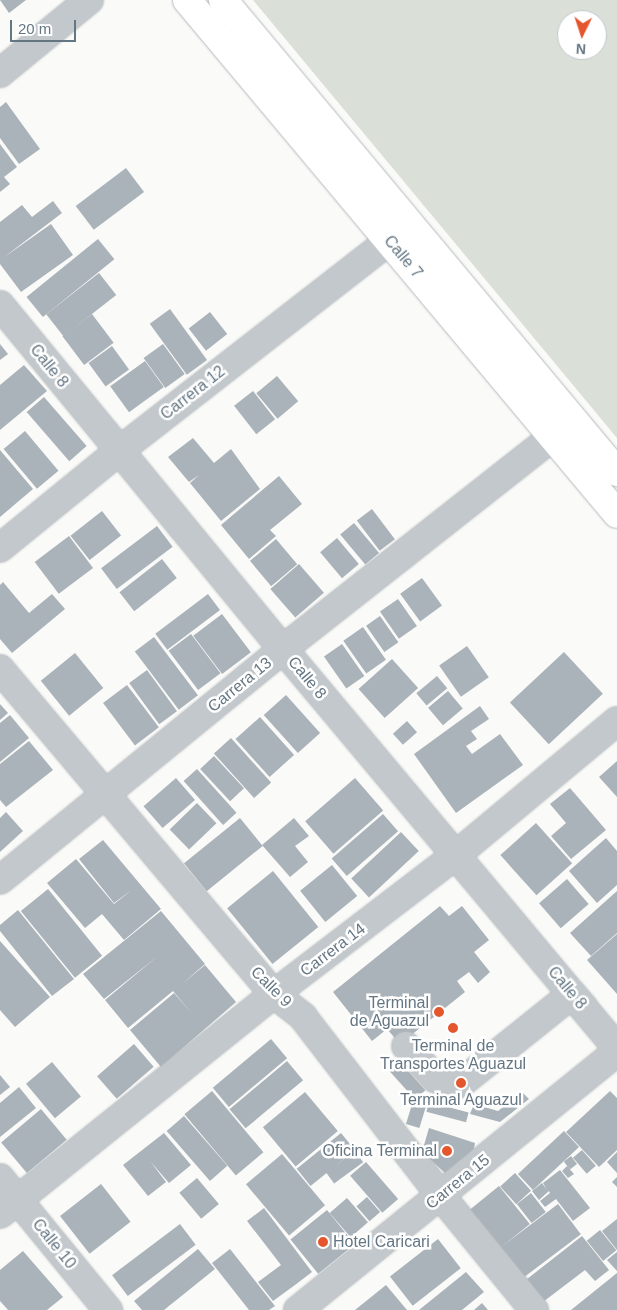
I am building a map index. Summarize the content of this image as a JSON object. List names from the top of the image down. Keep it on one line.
{"streets":{"main road":["Calle 7"],"street":["Calle 8","Carrera 12","Carrera 13","Carrera 14","Calle 9","Carrera 15","Calle 10"]},"crossings":[["Calle 7","Carrera 12"],["Calle 7","Carrera 13"],["Calle 8","Carrera 12"],["Calle 8","Carrera 13"],["Calle 8","Carrera 14"],["Carrera 13","Calle 9"],["Carrera 14","Calle 9"],["Carrera 14","Calle 10"],["Calle 9","Carrera 15"]],"places":["Terminal de Aguazul","Terminal de Transportes Aguazul","Terminal Aguazul","Oficina Terminal","Hotel Caricari"],"scale_bar":"20 m","north":"bottom"}
